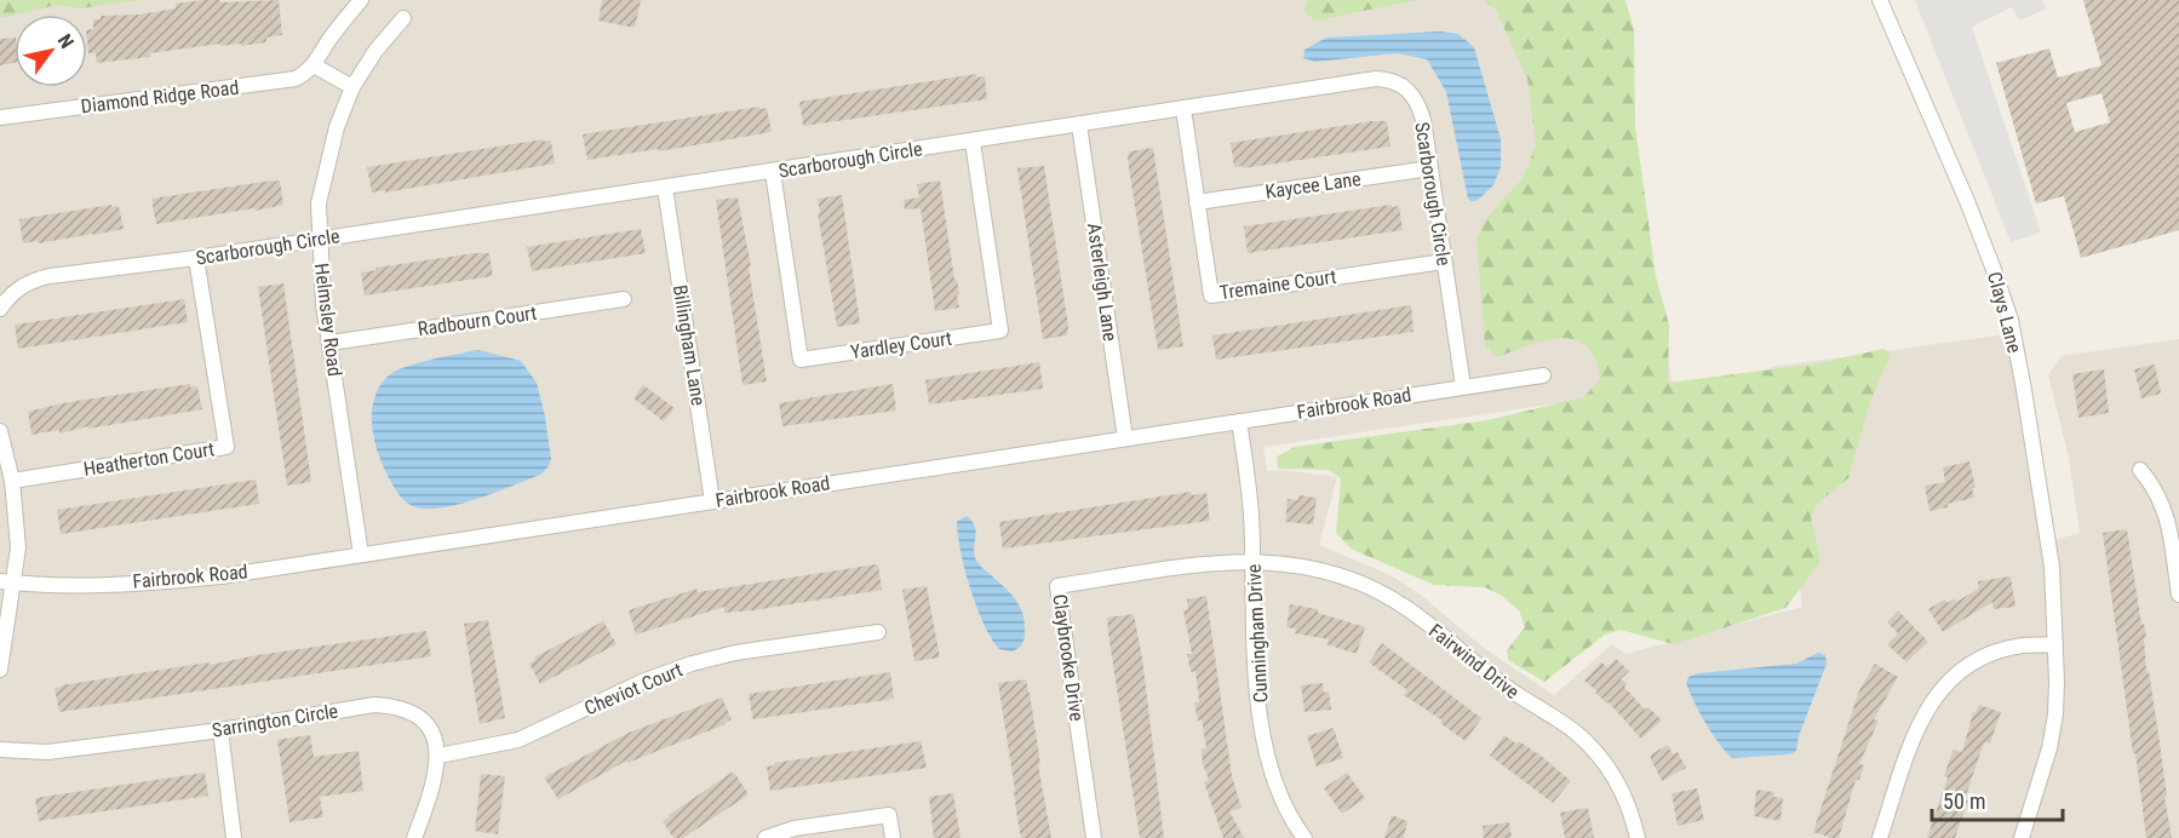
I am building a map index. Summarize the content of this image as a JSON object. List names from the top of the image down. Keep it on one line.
{"streets":{"street":["Diamond Ridge Road","Scarborough Circle","Kaycee Lane","Asterleigh Lane","Tremaine Court","Clays Lane","Helmsley Road","Radbourn Court","Billingham Lane","Yardley Court","Fairbrook Road","Heatherton Court","Cunningham Drive","Claybrooke Drive","Fairwind Drive","Cheviot Court","Sarrington Circle"]},"crossings":[["Scarborough Circle","Kaycee Lane"],["Scarborough Circle","Asterleigh Lane"],["Scarborough Circle","Tremaine Court"],["Scarborough Circle","Helmsley Road"],["Scarborough Circle","Billingham Lane"],["Scarborough Circle","Yardley Court"],["Scarborough Circle","Fairbrook Road"],["Scarborough Circle","Heatherton Court"],["Kaycee Lane","Tremaine Court"],["Asterleigh Lane","Fairbrook Road"],["Helmsley Road","Radbourn Court"],["Helmsley Road","Fairbrook Road"],["Billingham Lane","Fairbrook Road"],["Fairbrook Road","Cunningham Drive"],["Cunningham Drive","Claybrooke Drive"],["Cunningham Drive","Fairwind Drive"],["Claybrooke Drive","Fairwind Drive"],["Cheviot Court","Sarrington Circle"]],"scale_bar":"50 m","north":"top right"}
